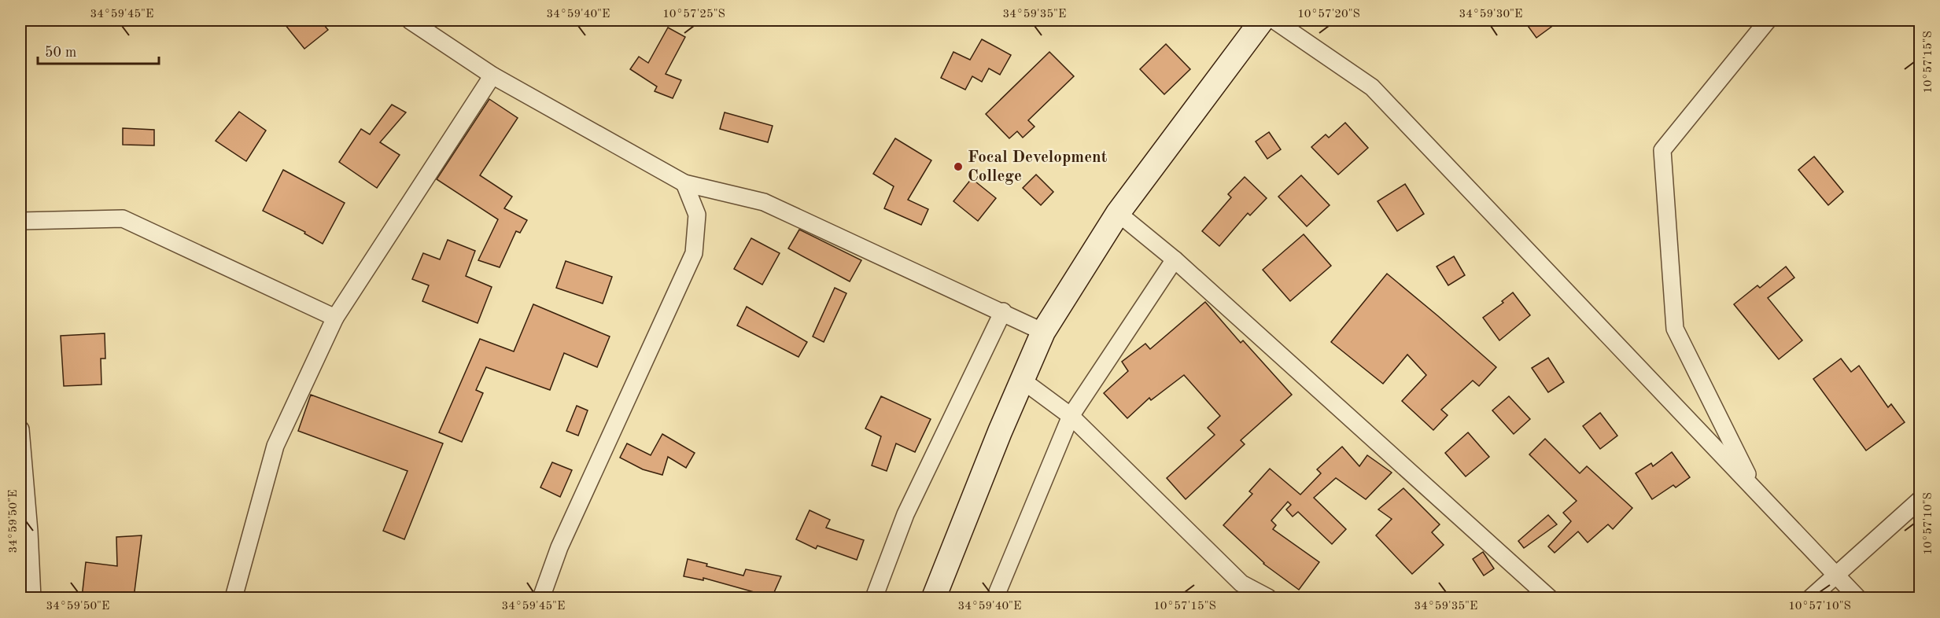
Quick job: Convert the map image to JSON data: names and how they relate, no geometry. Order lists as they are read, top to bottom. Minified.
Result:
{"places":["Focal Development College"],"scale_bar":"50 m","coordinates":["34°59'45\"E","34°59'40\"E","10°57'25\"S","34°59'35\"E","10°57'20\"S","34°59'30\"E","10°57'15\"S","34°59'50\"E","10°57'10\"S"]}
